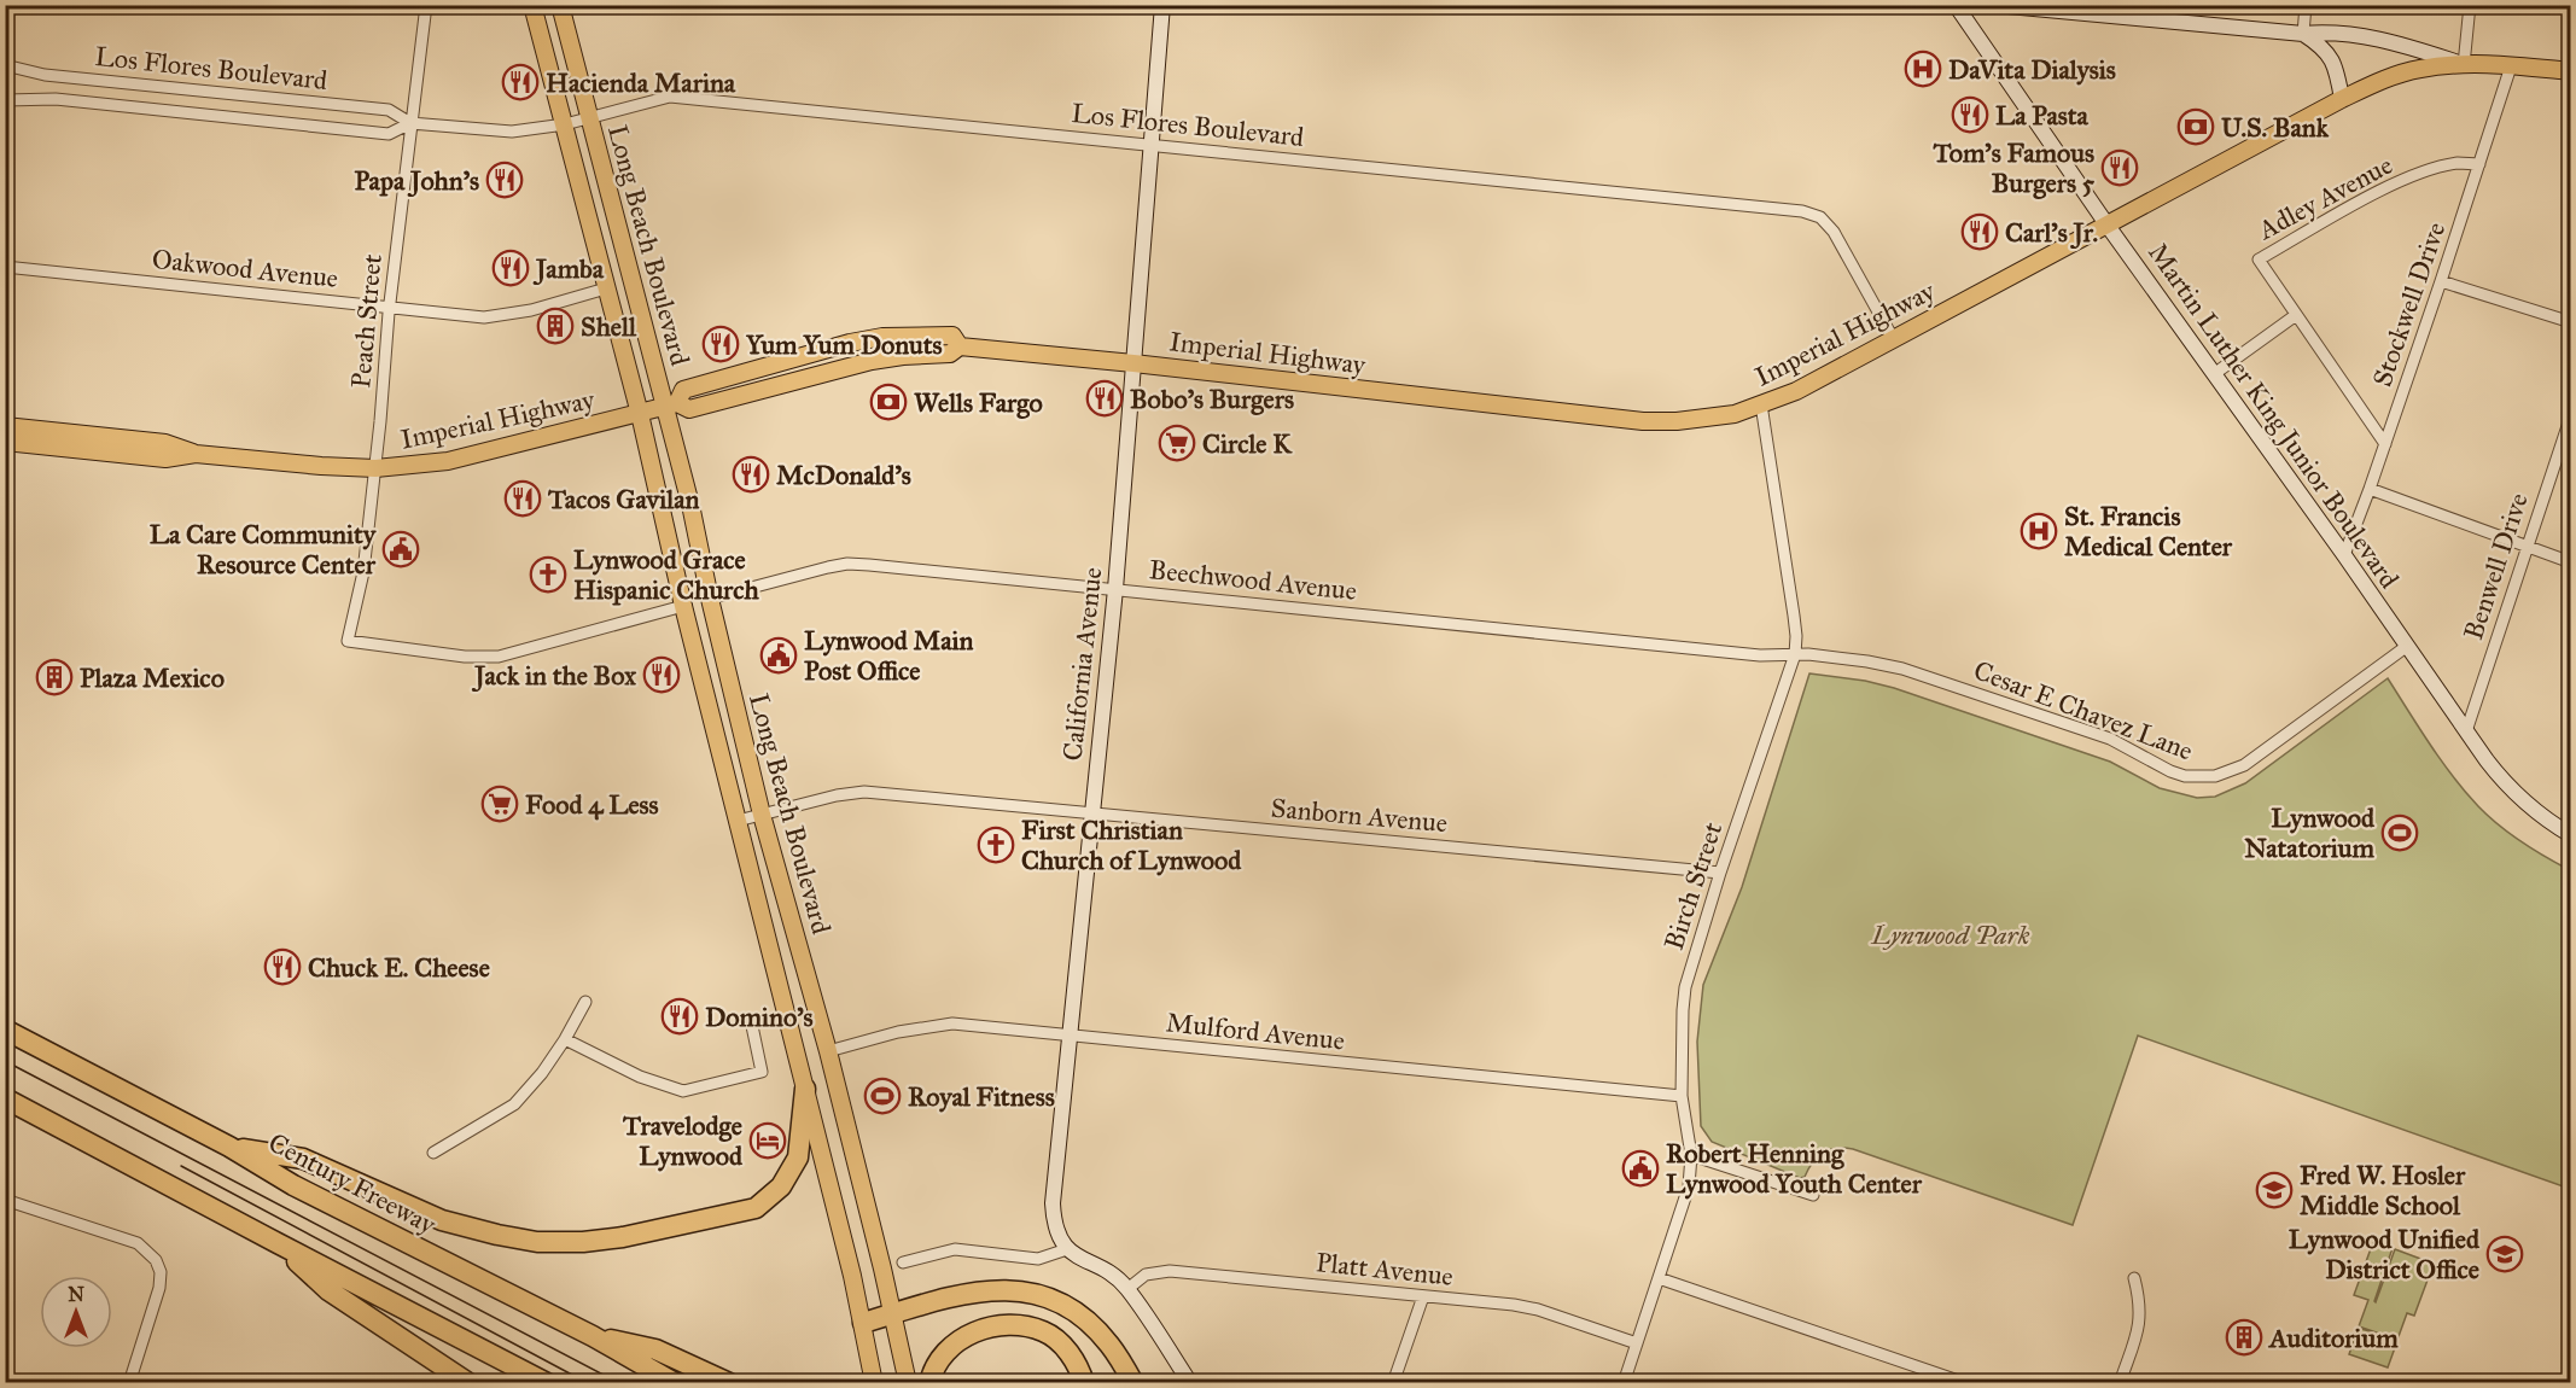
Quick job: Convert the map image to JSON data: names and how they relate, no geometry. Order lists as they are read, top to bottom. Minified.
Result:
{"streets":{"highway":["Century Freeway"],"main road":["Long Beach Boulevard","Imperial Highway"],"street":["Los Flores Boulevard","Adley Avenue","Oakwood Avenue","Stockwell Drive","Peach Street","Martin Luther King Junior Boulevard","Benwell Drive","Beechwood Avenue","California Avenue","Cesar E Chavez Lane","Sanborn Avenue","Birch Street","Mulford Avenue","Platt Avenue"]},"crossings":[["Los Flores Boulevard","Long Beach Boulevard"],["Los Flores Boulevard","Peach Street"],["Los Flores Boulevard","Imperial Highway"],["Los Flores Boulevard","California Avenue"],["Adley Avenue","Stockwell Drive"],["Long Beach Boulevard","Oakwood Avenue"],["Long Beach Boulevard","Peach Street"],["Long Beach Boulevard","Imperial Highway"],["Long Beach Boulevard","Beechwood Avenue"],["Long Beach Boulevard","Sanborn Avenue"],["Long Beach Boulevard","Mulford Avenue"],["Oakwood Avenue","Peach Street"],["Stockwell Drive","Imperial Highway"],["Stockwell Drive","Martin Luther King Junior Boulevard"],["Peach Street","Imperial Highway"],["Imperial Highway","Martin Luther King Junior Boulevard"],["Imperial Highway","California Avenue"],["Imperial Highway","Birch Street"],["Martin Luther King Junior Boulevard","Benwell Drive"],["Martin Luther King Junior Boulevard","Cesar E Chavez Lane"],["Beechwood Avenue","California Avenue"],["Beechwood Avenue","Cesar E Chavez Lane"],["Beechwood Avenue","Birch Street"],["California Avenue","Sanborn Avenue"],["California Avenue","Mulford Avenue"],["Cesar E Chavez Lane","Birch Street"],["Sanborn Avenue","Birch Street"],["Birch Street","Mulford Avenue"],["Birch Street","Platt Avenue"]],"parks":["Lynwood Park"],"places":{"hospital":["DaVita Dialysis","St. Francis Medical Center"],"restaurant":["Hacienda Marina","La Pasta","Tom's Famous Burgers 5","Papa John's","Carl's Jr.","Jamba","Yum Yum Donuts","Bobo's Burgers","McDonald's","Tacos Gavilan","Jack in the Box","Chuck E. Cheese","Domino's"],"bank":["U.S. Bank","Wells Fargo"],"building":["Shell","Plaza Mexico","Auditorium"],"supermarket":["Circle K","Food 4 Less"],"public building":["La Care Community Resource Center","Lynwood Main Post Office","Robert Henning Lynwood Youth Center"],"church":["Lynwood Grace Hispanic Church","First Christian Church of Lynwood"],"sports":["Lynwood Natatorium","Royal Fitness"],"hotel":["Travelodge Lynwood"],"school or university":["Fred W. Hosler Middle School","Lynwood Unified District Office"]},"north":"top"}
